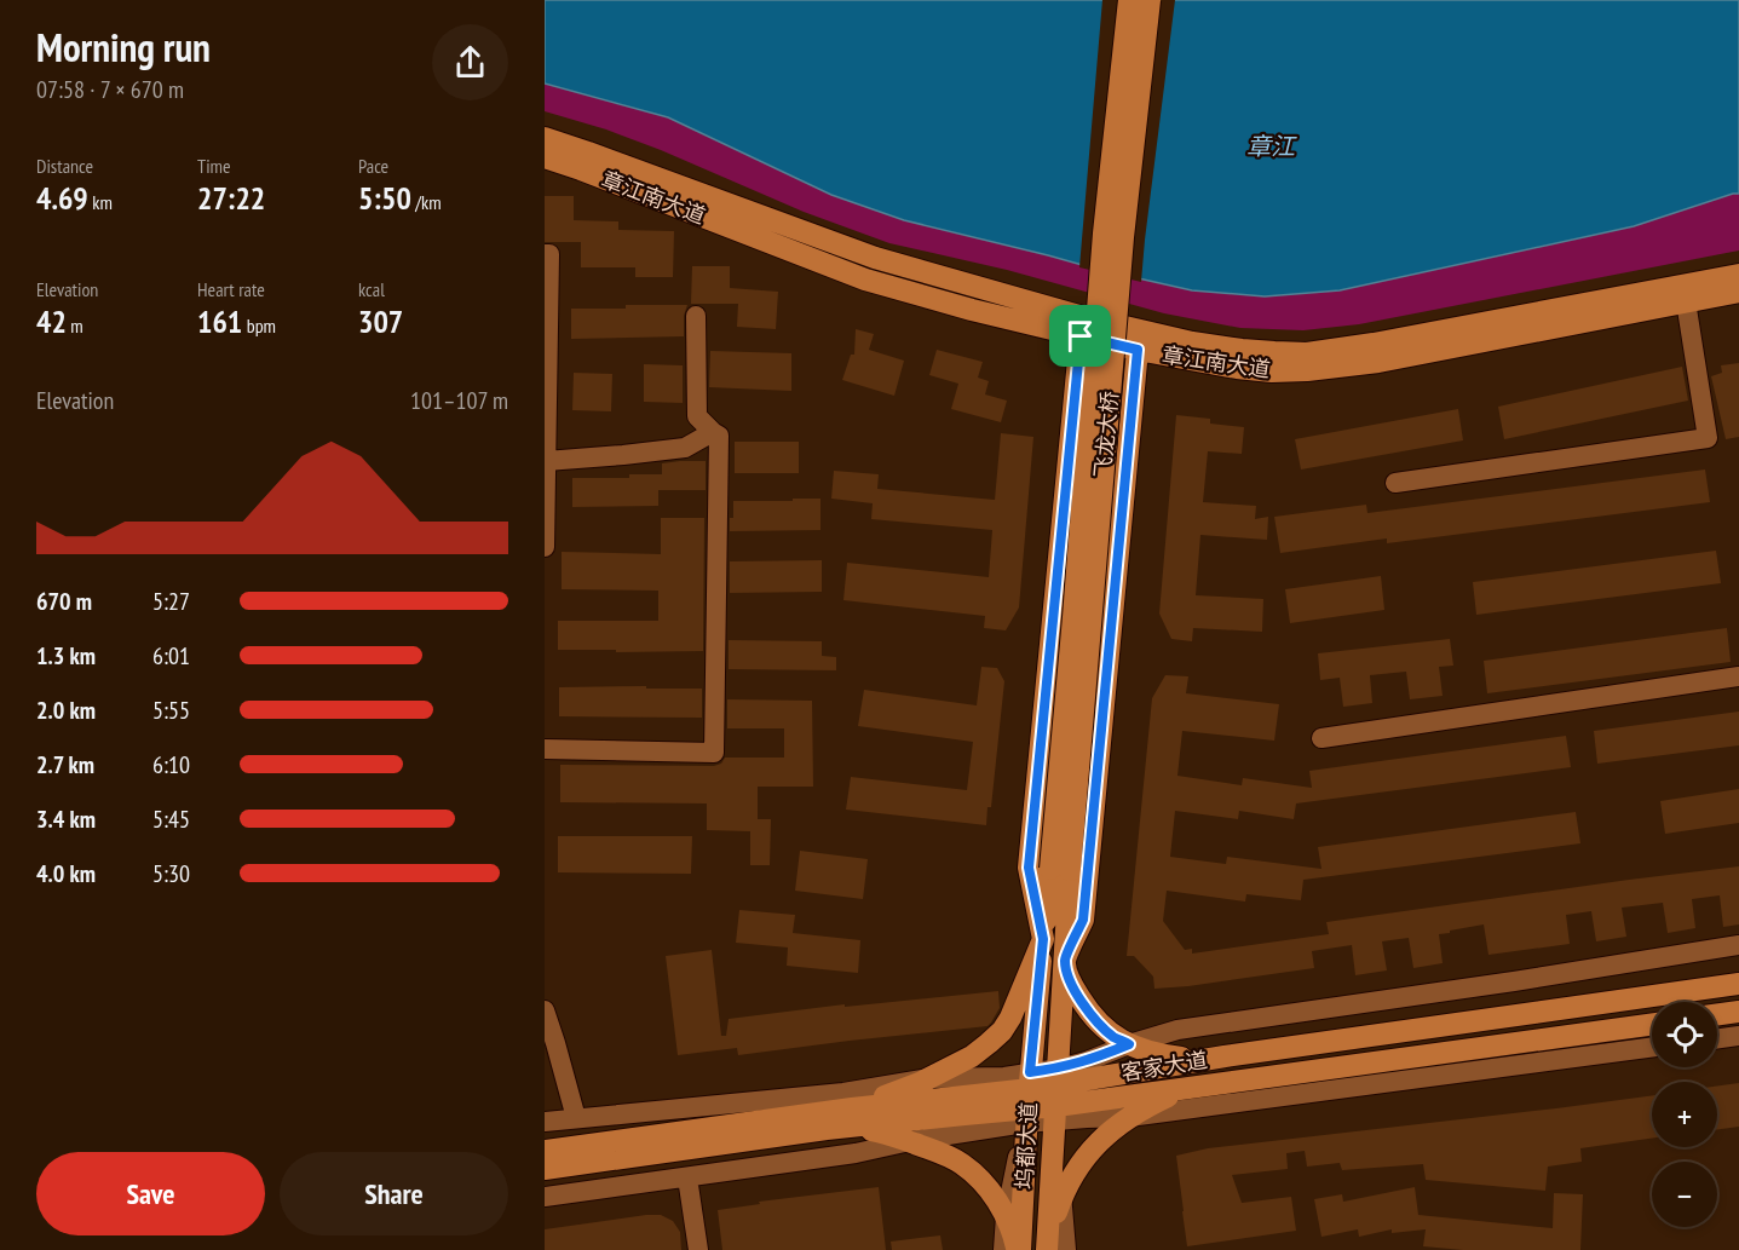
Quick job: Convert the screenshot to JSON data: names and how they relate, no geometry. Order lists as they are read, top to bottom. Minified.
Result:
{"streets":{"main road":["章江南大道","飞龙大桥","客家大道","坞都大道"]},"crossings":[["飞龙大桥","坞都大道"],["客家大道","坞都大道"]],"water":["章江"],"page":{"heading":["Morning run","07:58 · 7 × 670 m"],"stats":[["Distance","4.69 km"],["Time","27:22"],["Pace","5:50 /km"],["Elevation","42 m"],["Heart rate","161 bpm"],["kcal","307"]],"chart":["Elevation","101–107 m"],"list":[{"name":"670 m","note":"5:27"},{"name":"1.3 km","note":"6:01"},{"name":"2.0 km","note":"5:55"},{"name":"2.7 km","note":"6:10"},{"name":"3.4 km","note":"5:45"},{"name":"4.0 km","note":"5:30"}],"map_buttons":["+","−"],"buttons":["Save","Share"]}}
